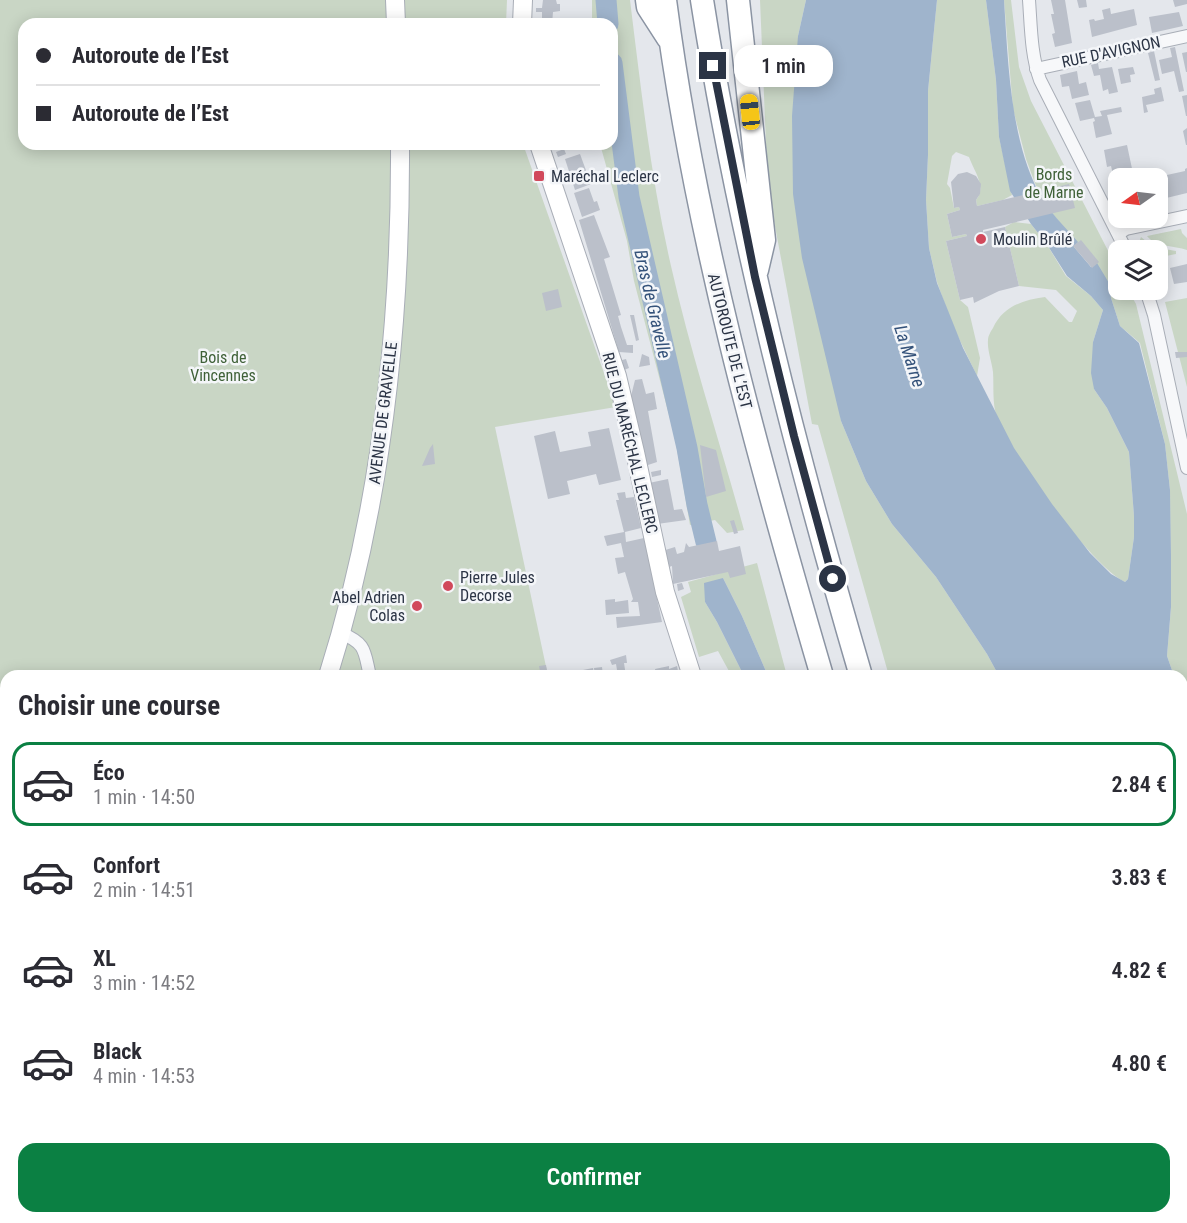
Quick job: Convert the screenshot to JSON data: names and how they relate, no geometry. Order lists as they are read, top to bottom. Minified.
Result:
{"streets":{"highway":["AUTOROUTE DE L’EST"],"street":["RUE D'AVIGNON","AVENUE DE GRAVELLE","RUE DU MARÉCHAL LECLERC"]},"water":["Bras de Gravelle","La Marne"],"parks":["Bords de Marne","Bois de Vincennes"],"places":{"transit":["Maréchal Leclerc"],"other":["Moulin Brûlé","Pierre Jules Decorse","Abel Adrien Colas"]},"north":"left","page":{"banner":["Autoroute de l’Est","Autoroute de l’Est"],"bubble":"1 min","heading":"Choisir une course","list":[{"name":"Éco","note":"1 min · 14:50","value":"2.84 €"},{"name":"Confort","note":"2 min · 14:51","value":"3.83 €"},{"name":"XL","note":"3 min · 14:52","value":"4.82 €"},{"name":"Black","note":"4 min · 14:53","value":"4.80 €"}],"buttons":"Confirmer"}}
